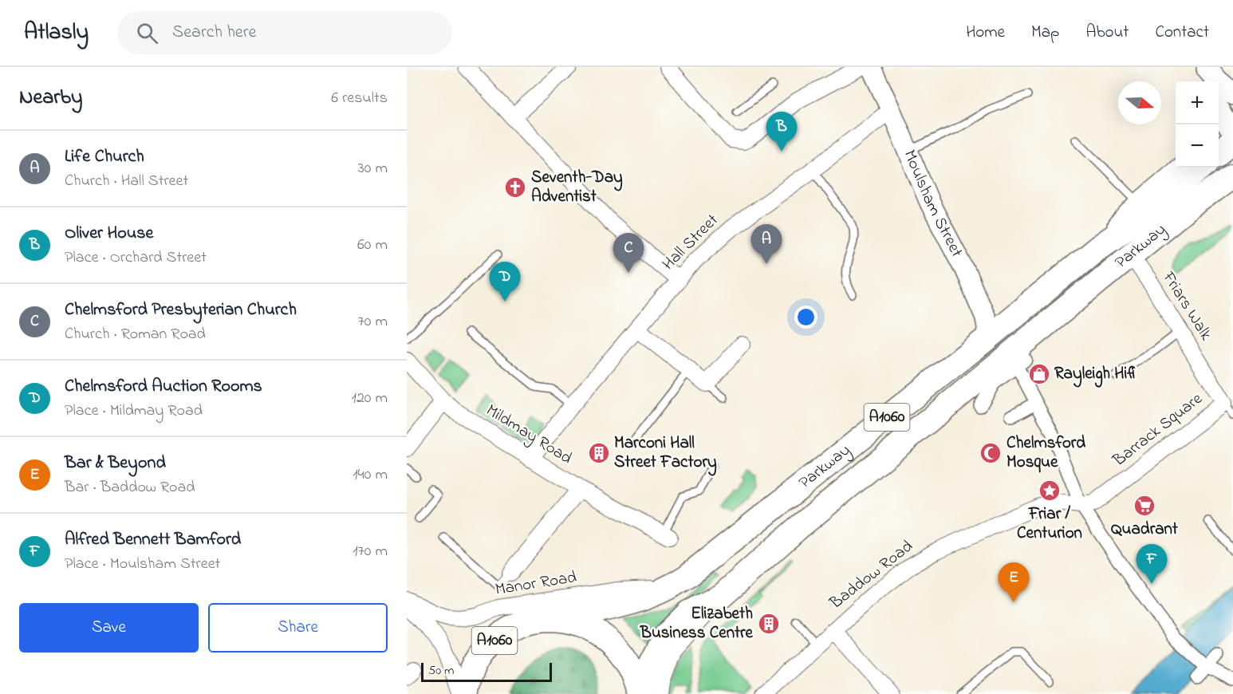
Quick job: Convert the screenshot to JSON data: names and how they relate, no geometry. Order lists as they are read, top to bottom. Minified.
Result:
{"streets":{"main road":["Parkway","A1060"],"street":["Moulsham Street","Hall Street","Friars Walk","Barrack Square","Mildmay Road","Baddow Road","Manor Road"]},"crossings":[["Moulsham Street","Hall Street"],["Moulsham Street","Parkway"],["Hall Street","Mildmay Road"],["Parkway","Friars Walk"],["Parkway","A1060"],["Parkway","Manor Road"],["Friars Walk","Barrack Square"],["Barrack Square","Baddow Road"]],"places":{"church":["Seventh-Day Adventist"],"shop":["Rayleigh Hifi"],"building":["Marconi Hall Street Factory","Elizabeth Business Centre"],"mosque":["Chelmsford Mosque"],"place":["Friar / Centurion"],"supermarket":["Quadrant"]},"scale_bar":"50 m","north":"right","page":{"header":"Atlasly","search":"Search here","nav":["Home","Map","About","Contact"],"heading":["Nearby","6 results"],"map_buttons":["+","−"],"pins":["B","A","C","D","F","E"],"list":[{"mark":"A","name":"Life Church","note":"Church · Hall Street","value":"30 m"},{"mark":"B","name":"Oliver House","note":"Place · Orchard Street","value":"60 m"},{"mark":"C","name":"Chelmsford Presbyterian Church","note":"Church · Roman Road","value":"70 m"},{"mark":"D","name":"Chelmsford Auction Rooms","note":"Place · Mildmay Road","value":"120 m"},{"mark":"E","name":"Bar & Beyond","note":"Bar · Baddow Road","value":"140 m"},{"mark":"F","name":"Alfred Bennett Bamford","note":"Place · Moulsham Street","value":"170 m"}],"buttons":["Save","Share"],"scale":"50 m"}}
